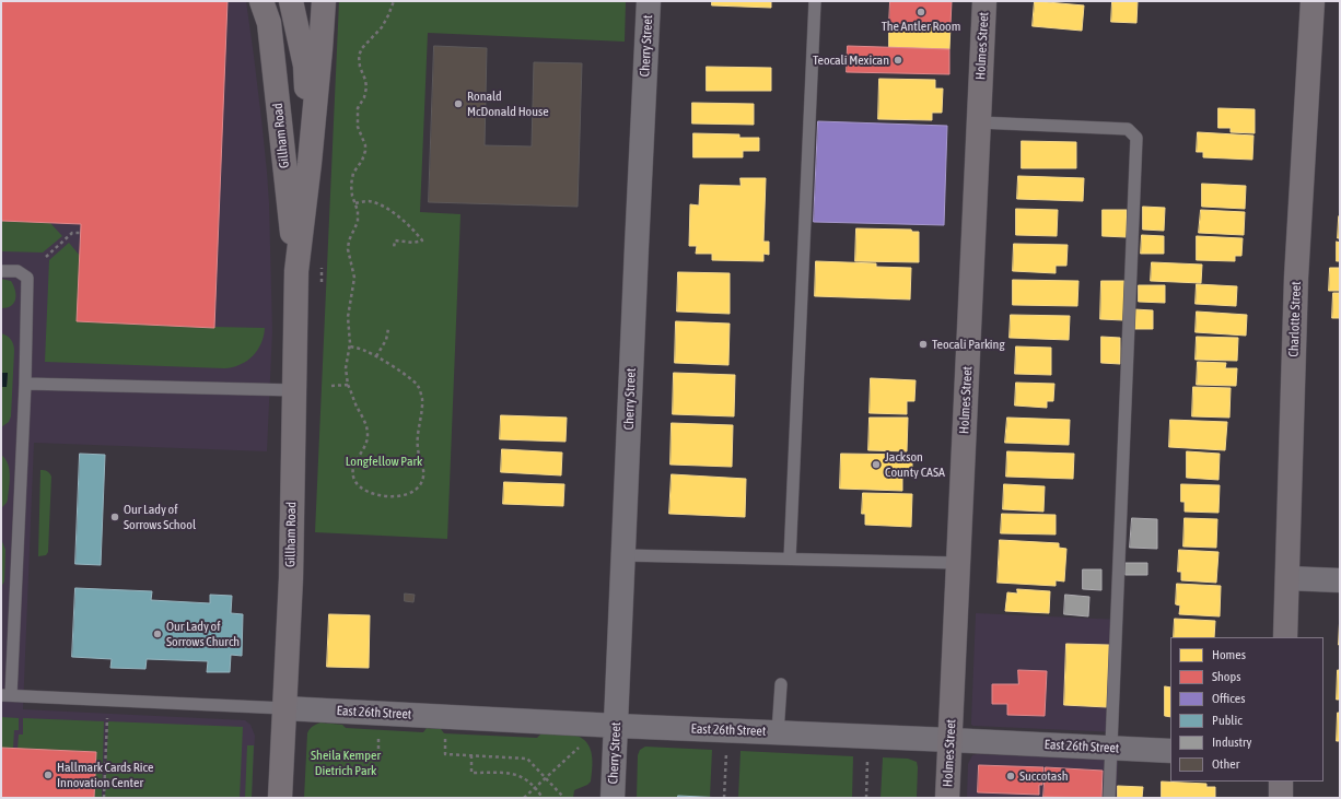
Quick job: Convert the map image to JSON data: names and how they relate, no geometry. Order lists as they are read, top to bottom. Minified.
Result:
{"streets":{"street":["Cherry Street","Holmes Street","Gillham Road","Charlotte Street","East 26th Street"]},"crossings":[["Cherry Street","East 26th Street"],["Holmes Street","East 26th Street"],["Gillham Road","East 26th Street"]],"parks":["Longfellow Park","Sheila Kemper Dietrich Park"],"places":["The Antler Room","Teocali Mexican","Ronald McDonald House","Teocali Parking","Jackson County CASA","Our Lady of Sorrows School","Our Lady of Sorrows Church","Hallmark Cards Rice Innovation Center","Succotash"],"legend":["Homes","Shops","Offices","Public","Industry","Other"]}
